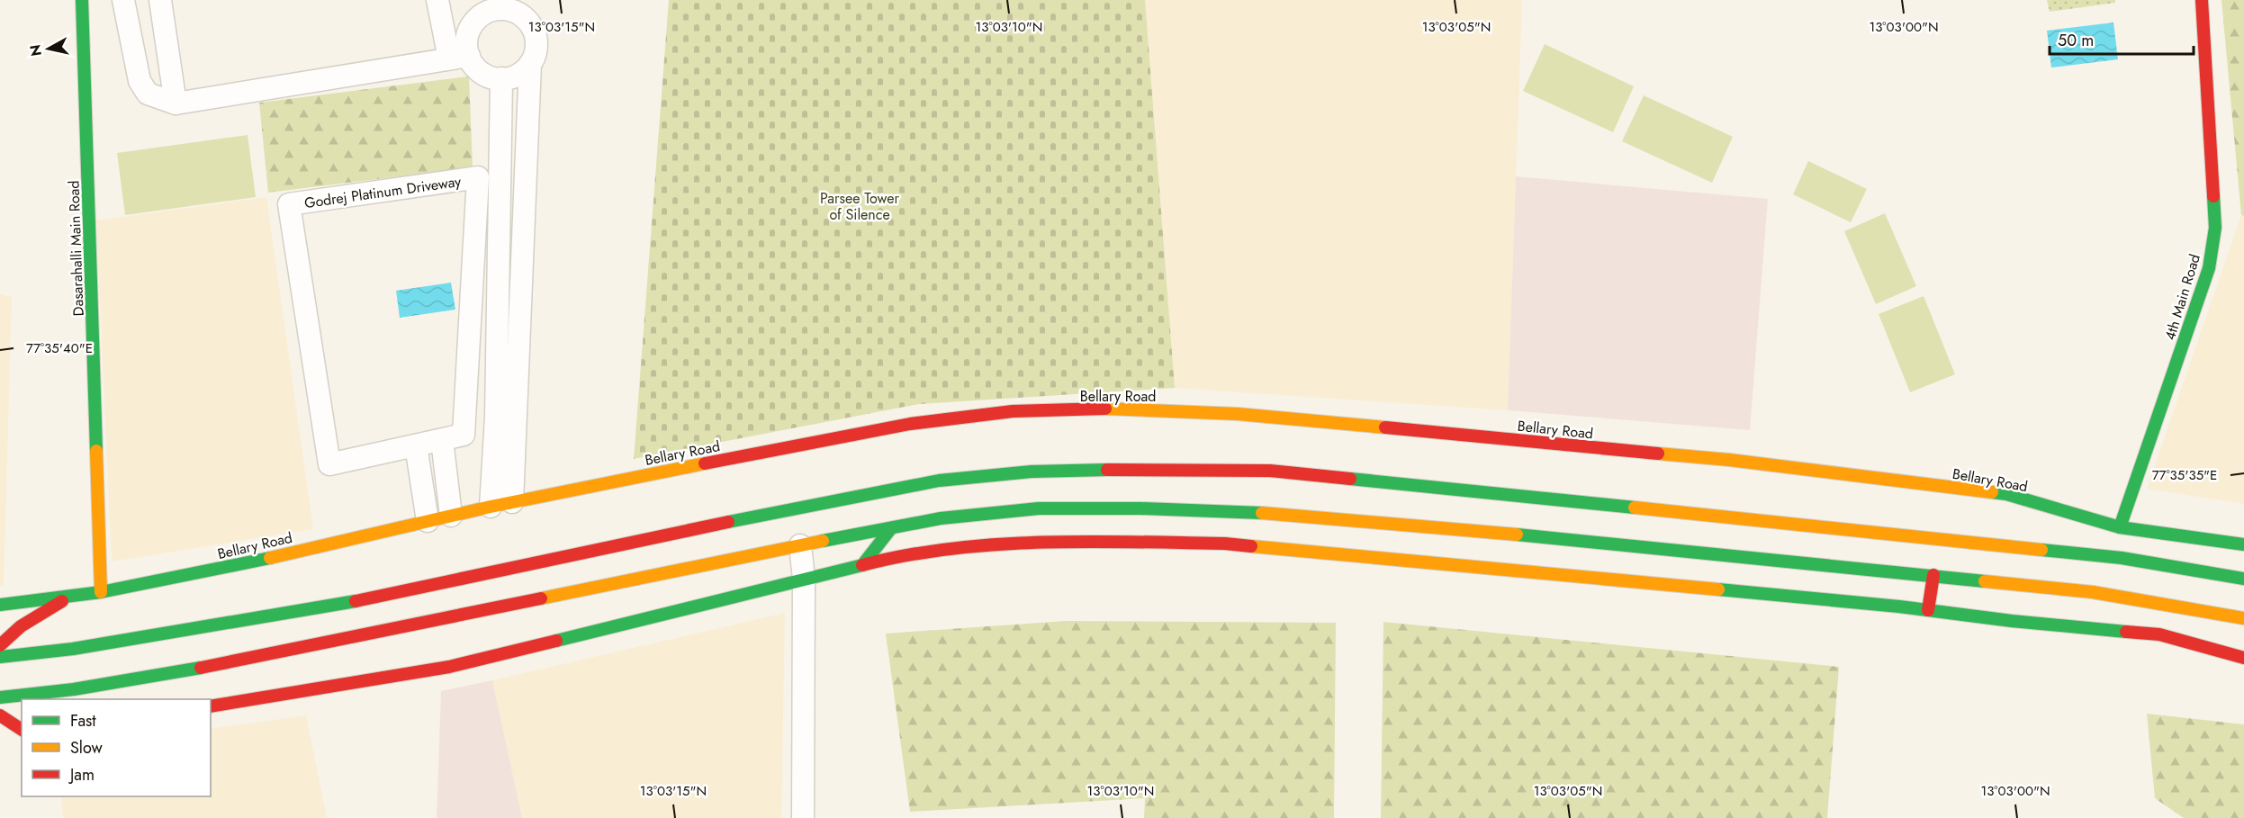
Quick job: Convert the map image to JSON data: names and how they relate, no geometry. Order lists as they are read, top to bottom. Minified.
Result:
{"streets":{"main road":["Dasarahalli Main Road","4th Main Road","Bellary Road"],"street":["Godrej Platinum Driveway"]},"crossings":[["Dasarahalli Main Road","Bellary Road"],["4th Main Road","Bellary Road"]],"parks":["Parsee Tower of Silence"],"legend":["Fast","Slow","Jam"],"scale_bar":"50 m","north":"left","coordinates":["13°03'15\"N","13°03'10\"N","13°03'05\"N","13°03'00\"N","77°35'40\"E","77°35'35\"E"]}
